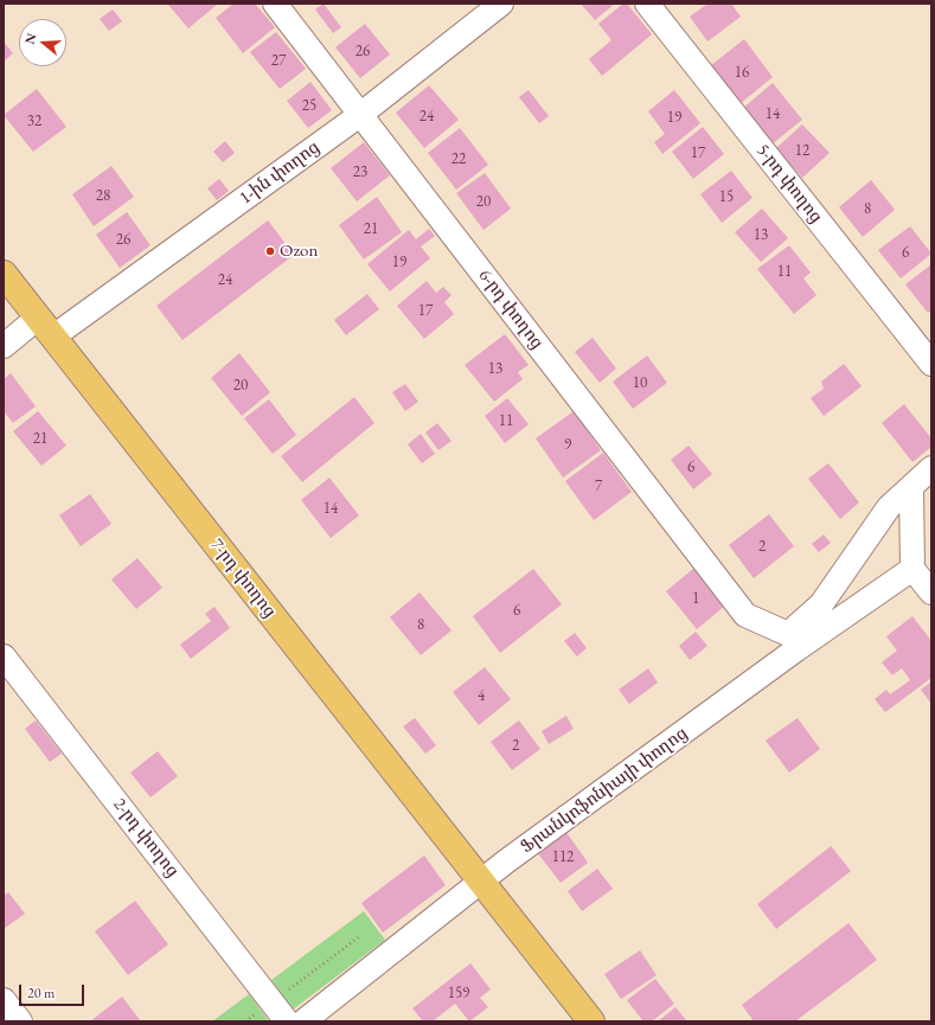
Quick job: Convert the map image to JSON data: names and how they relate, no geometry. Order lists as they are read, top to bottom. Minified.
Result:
{"streets":{"main road":["7-րդ փողոց"],"street":["1-ին փողոց","5-րդ փողոց","6-րդ փողոց","Ֆրանկոֆոնիայի փողոց","2-րդ փողոց"]},"crossings":[["1-ին փողոց","6-րդ փողոց"],["1-ին փողոց","7-րդ փողոց"],["6-րդ փողոց","Ֆրանկոֆոնիայի փողոց"],["7-րդ փողոց","Ֆրանկոֆոնիայի փողոց"]],"places":["Ozon"],"house_numbers":["26","27","16","25","14","24","19","32","12","17","22","23","28","15","20","8","21","13","26","6","19","11","24","17","13","10","20","11","21","9","6","7","14","2","1","6","8","4","2","112","159"],"scale_bar":"20 m","north":"left"}
